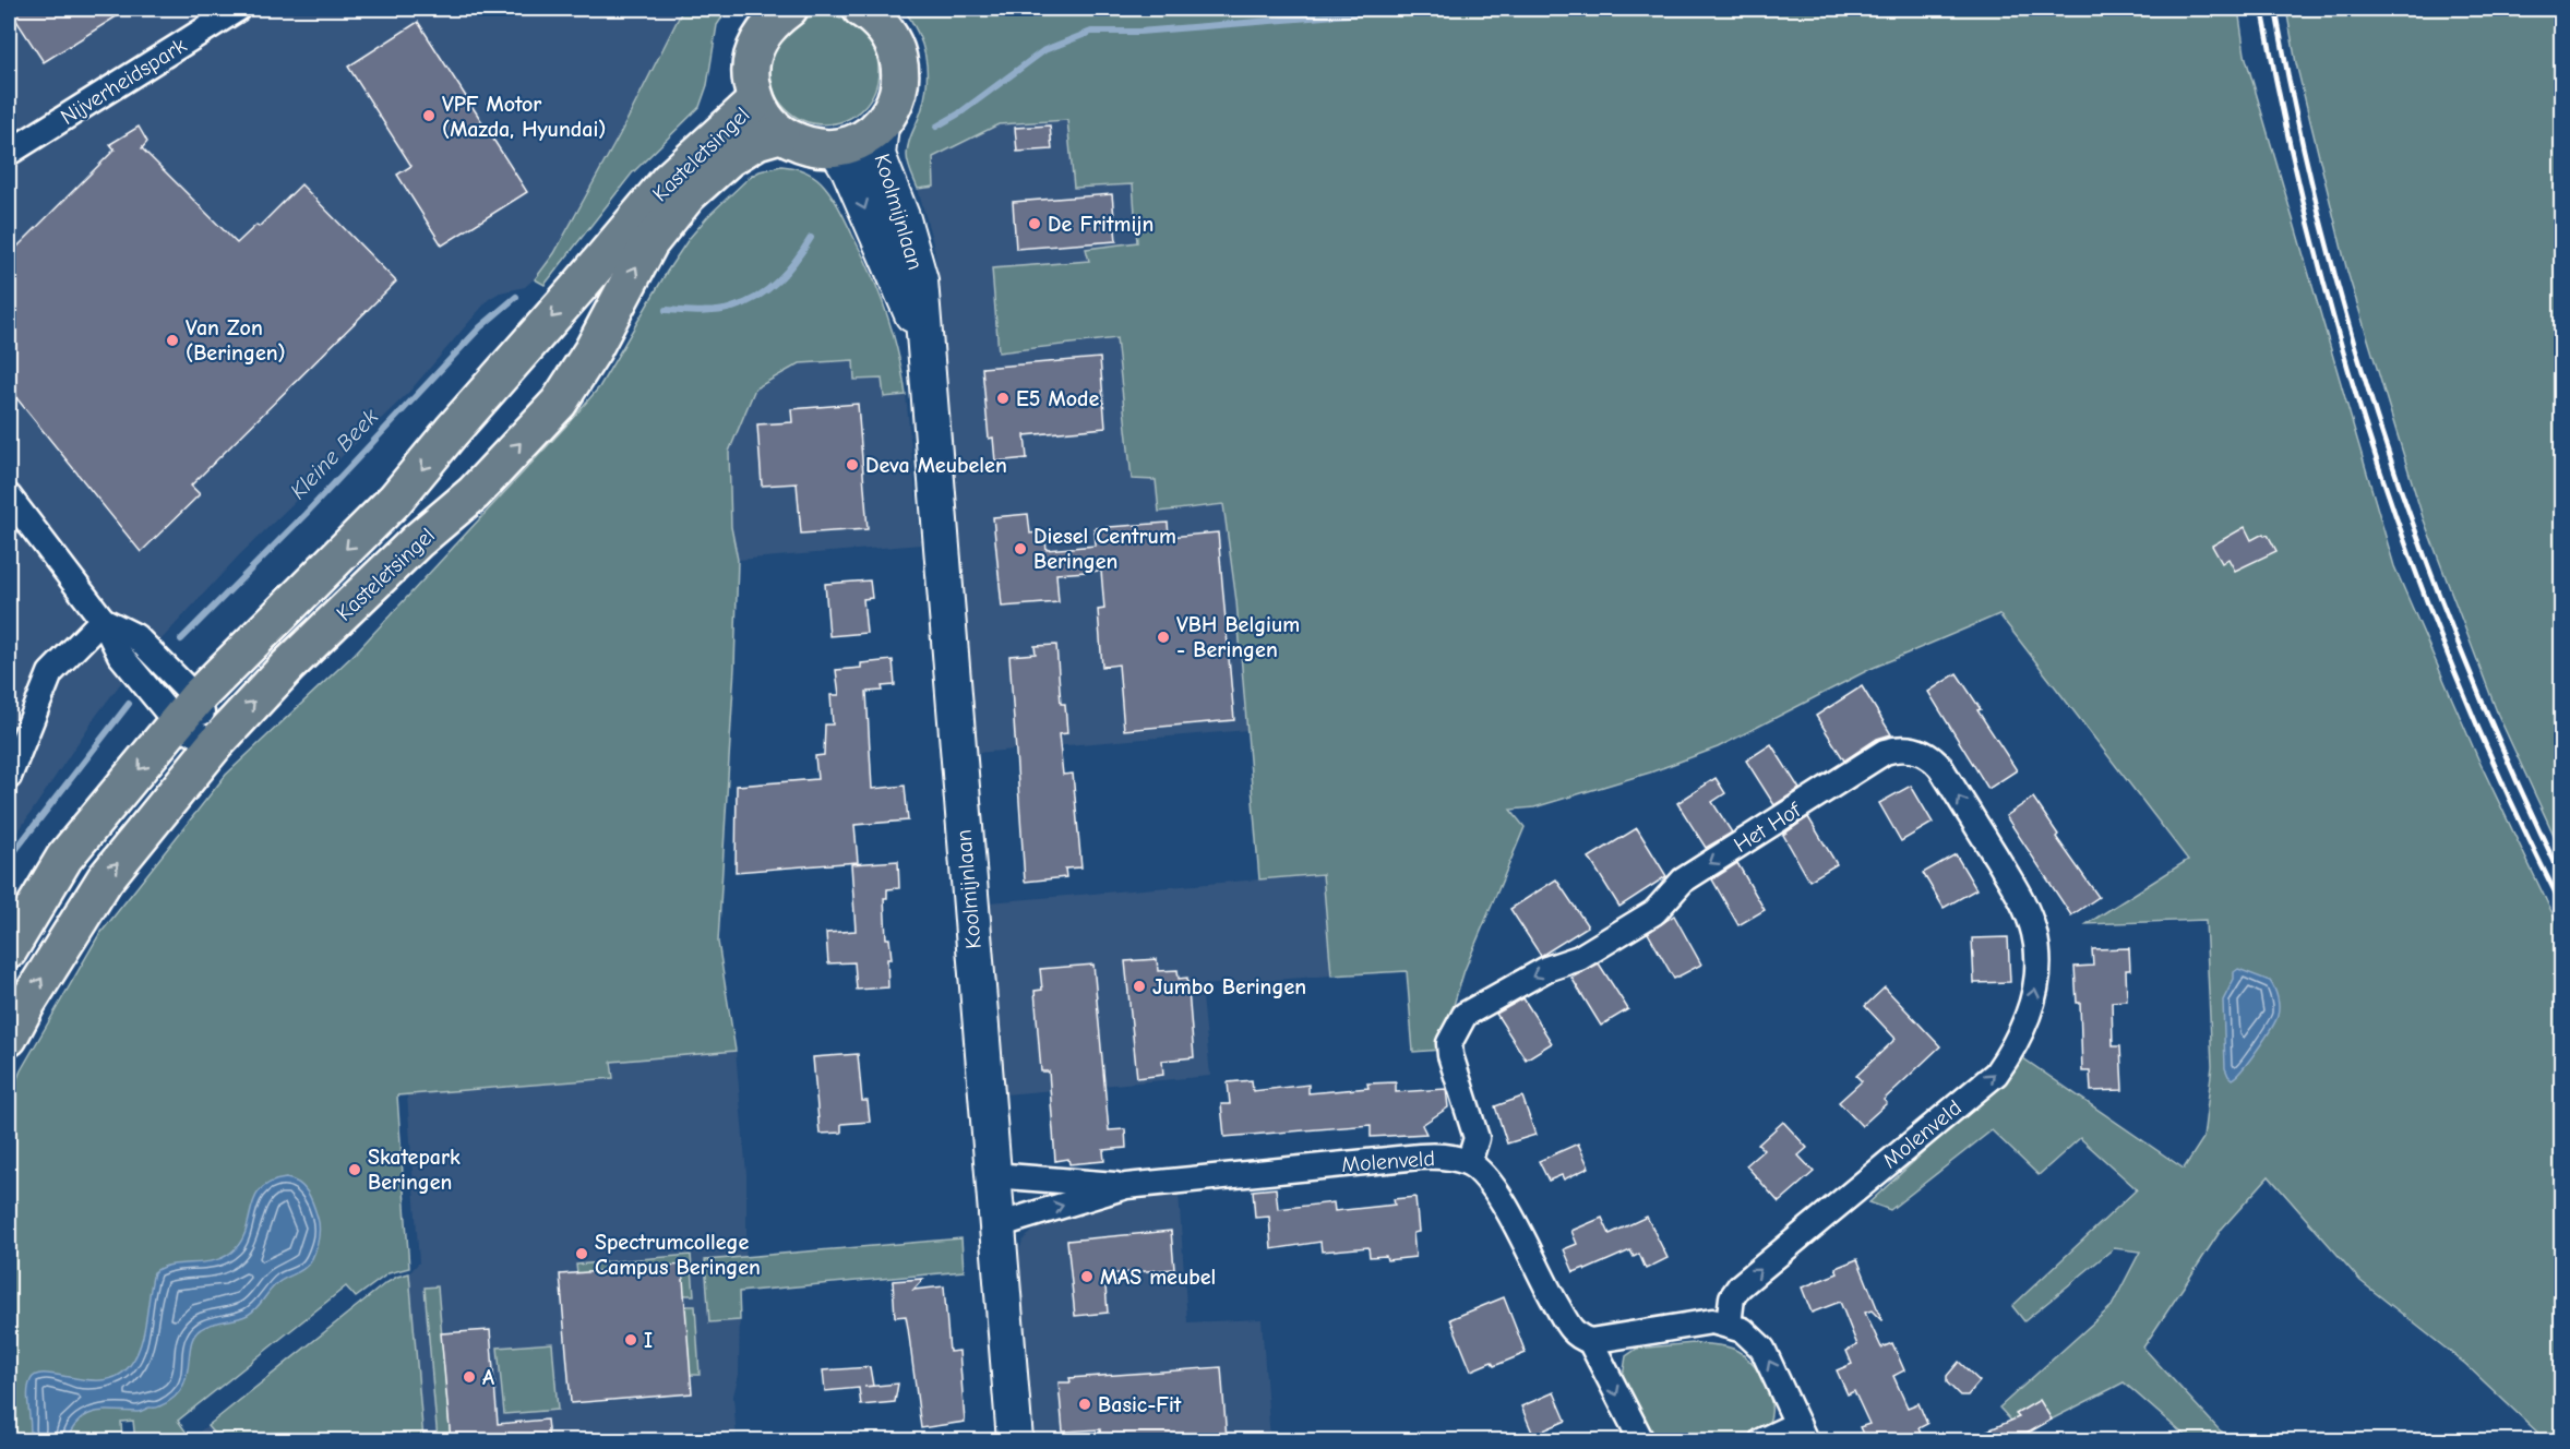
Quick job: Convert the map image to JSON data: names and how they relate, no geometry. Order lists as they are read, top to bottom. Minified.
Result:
{"streets":{"main road":["Kasteletsingel"],"street":["Nijverheidspark","Koolmijnlaan","Het Hof","Molenveld"]},"crossings":[["Het Hof","Molenveld"]],"one_way":["Molenveld"],"water":["Kleine Beek"],"places":["VPF Motor (Mazda, Hyundai)","De Fritmijn","Van Zon (Beringen)","E5 Mode","Deva Meubelen","Diesel Centrum Beringen","VBH Belgium - Beringen","Jumbo Beringen","Skatepark Beringen","Spectrumcollege Campus Beringen","MAS meubel","I","A","Basic-Fit"]}
